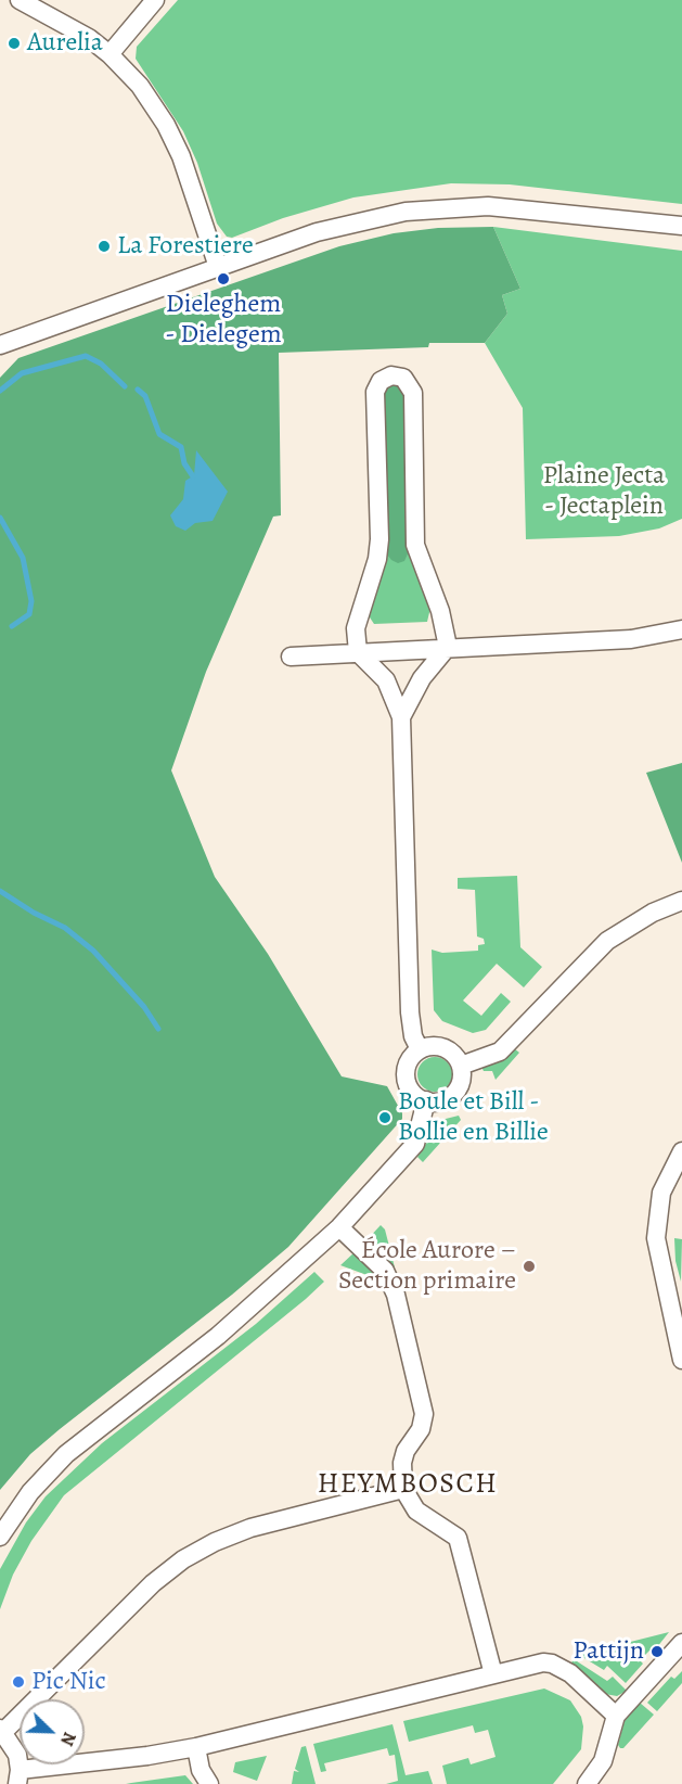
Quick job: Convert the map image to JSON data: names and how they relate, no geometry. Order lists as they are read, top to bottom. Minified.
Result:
{"districts":["HEYMBOSCH"],"parks":["Plaine Jecta - Jectaplein"],"places":["Aurelia","La Forestiere","Dieleghem - Dielegem","Boule et Bill - Bollie en Billie","École Aurore – Section primaire","Pattijn","Pic Nic"],"north":"bottom right"}
